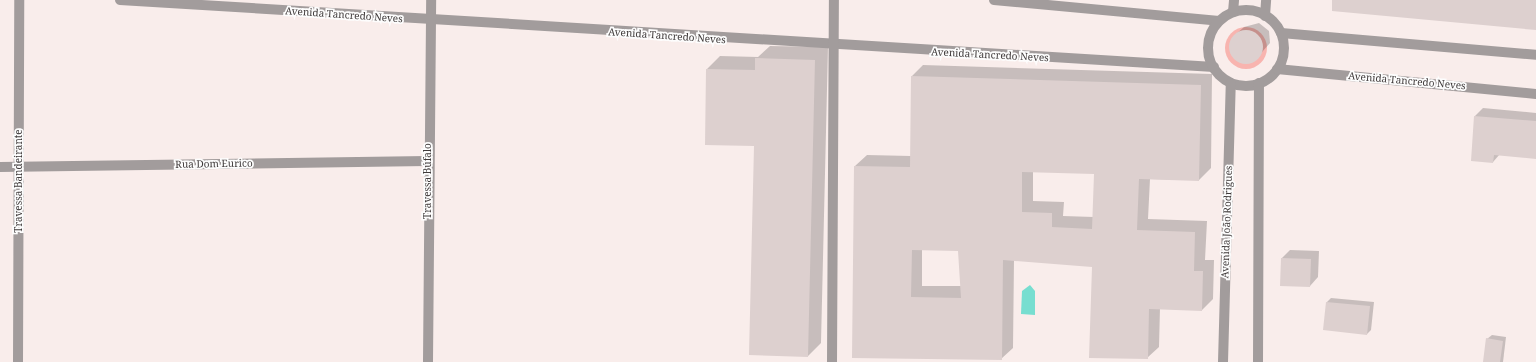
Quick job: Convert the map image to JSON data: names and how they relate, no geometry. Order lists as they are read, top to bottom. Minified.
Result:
{"streets":{"street":["Avenida Tancredo Neves","Rua Dom Eurico","Travessa Bandeirante","Travessa Búfalo","Avenida João Rodrigues"]},"crossings":[["Avenida Tancredo Neves","Travessa Búfalo"],["Avenida Tancredo Neves","Avenida João Rodrigues"],["Rua Dom Eurico","Travessa Bandeirante"],["Rua Dom Eurico","Travessa Búfalo"]]}
